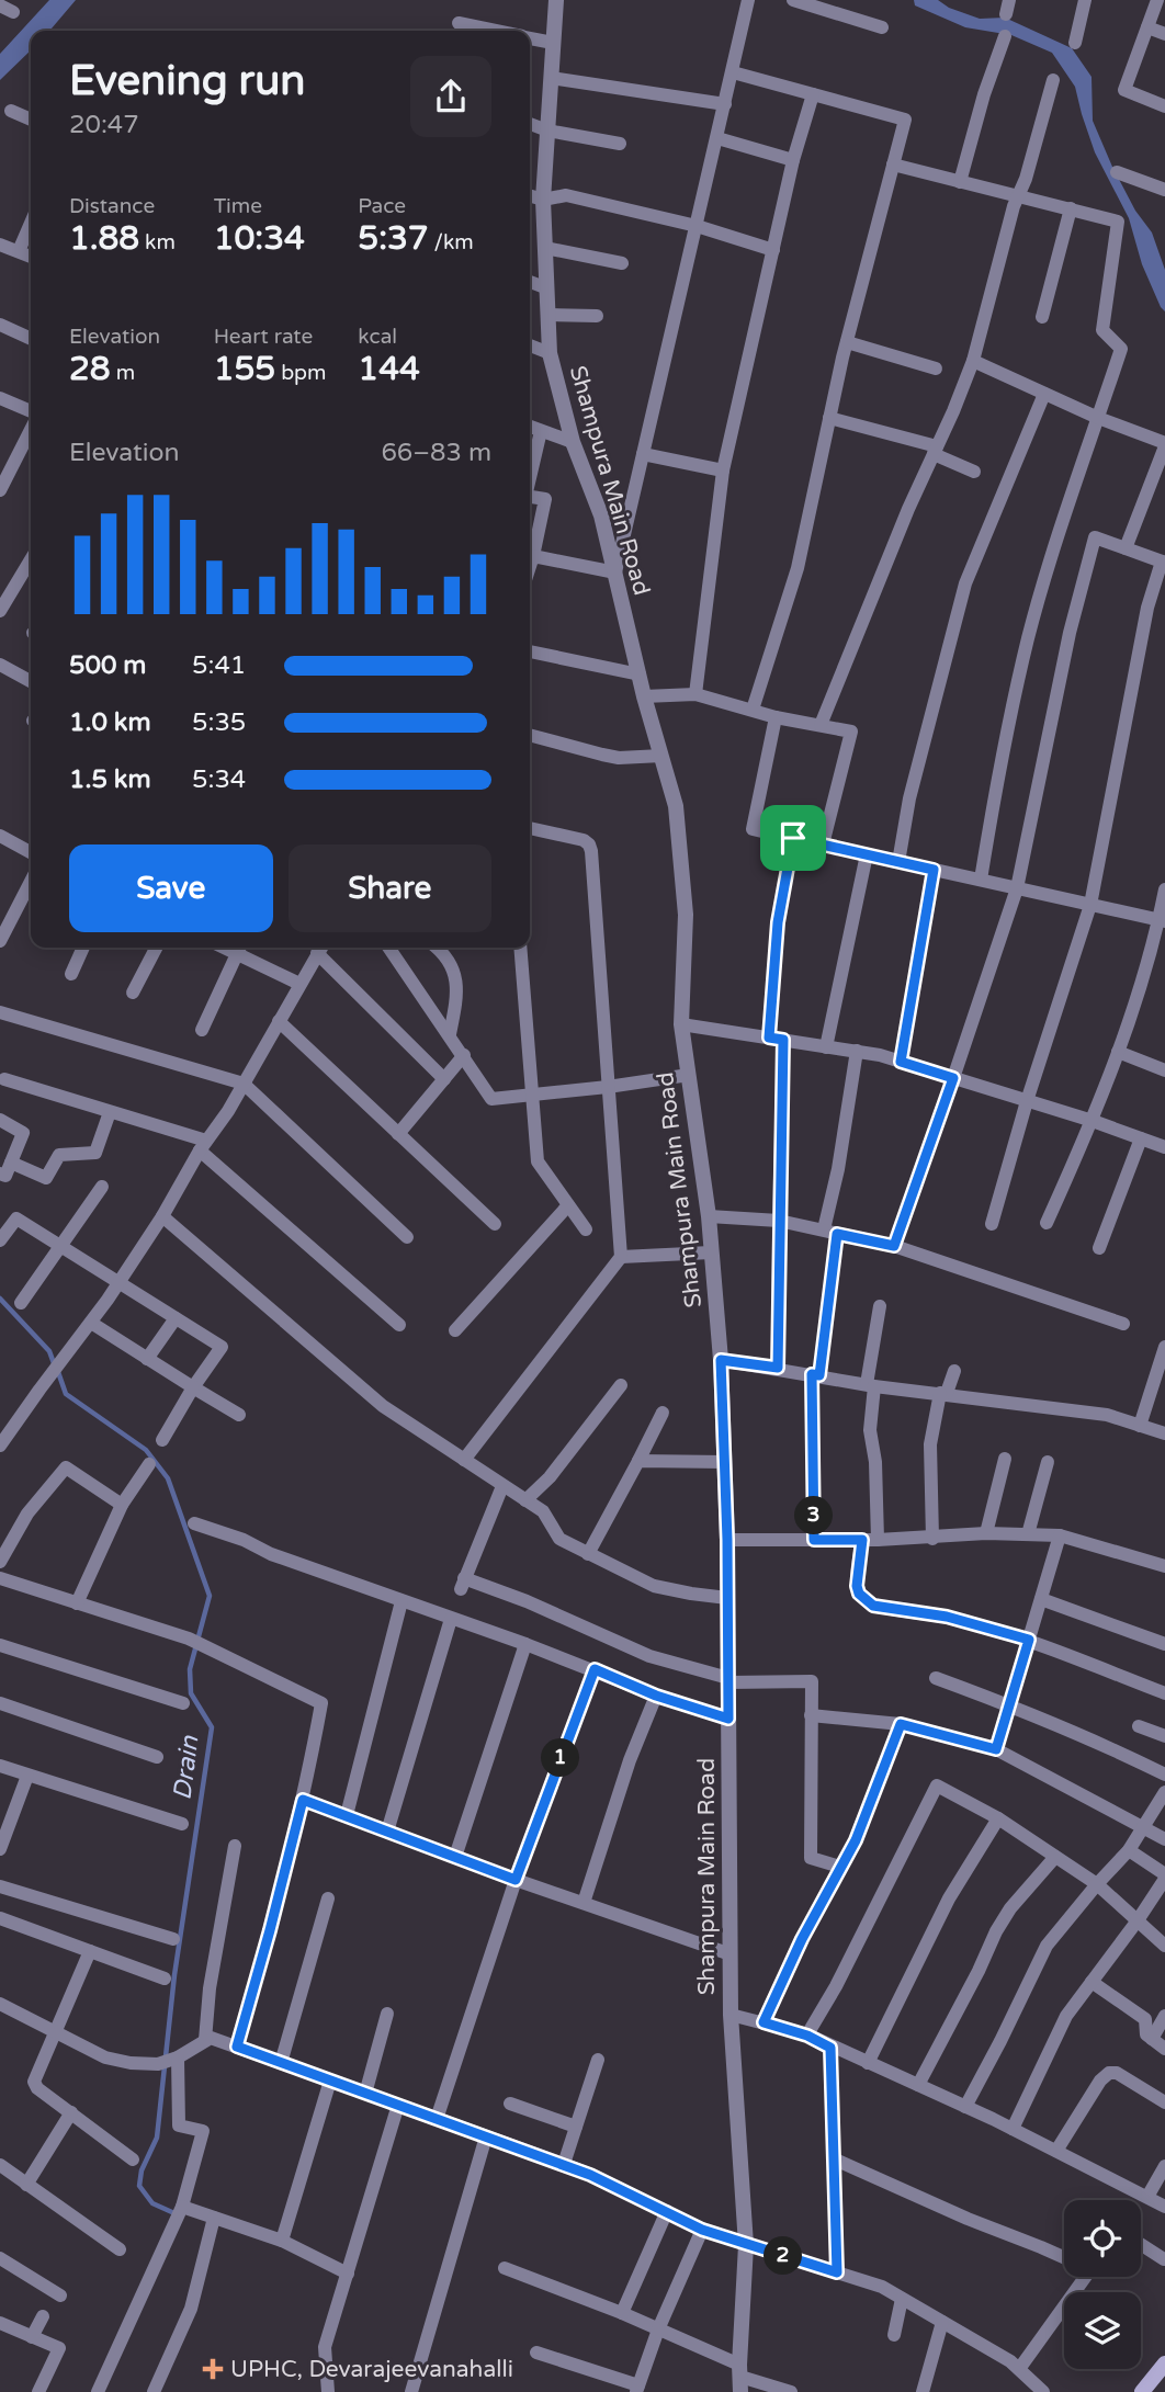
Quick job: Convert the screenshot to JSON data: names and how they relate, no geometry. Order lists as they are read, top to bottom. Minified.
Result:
{"streets":{"street":["Shampura Main Road"]},"water":["Drain"],"places":{"health":["UPHC, Devarajeevanahalli"]},"page":{"heading":["Evening run","20:47"],"stats":[["Distance","1.88 km"],["Time","10:34"],["Pace","5:37 /km"],["Elevation","28 m"],["Heart rate","155 bpm"],["kcal","144"]],"chart":["Elevation","66–83 m"],"list":[{"name":"500 m","note":"5:41"},{"name":"1.0 km","note":"5:35"},{"name":"1.5 km","note":"5:34"}],"buttons":["Save","Share"],"pins":["3","1","2"]}}
